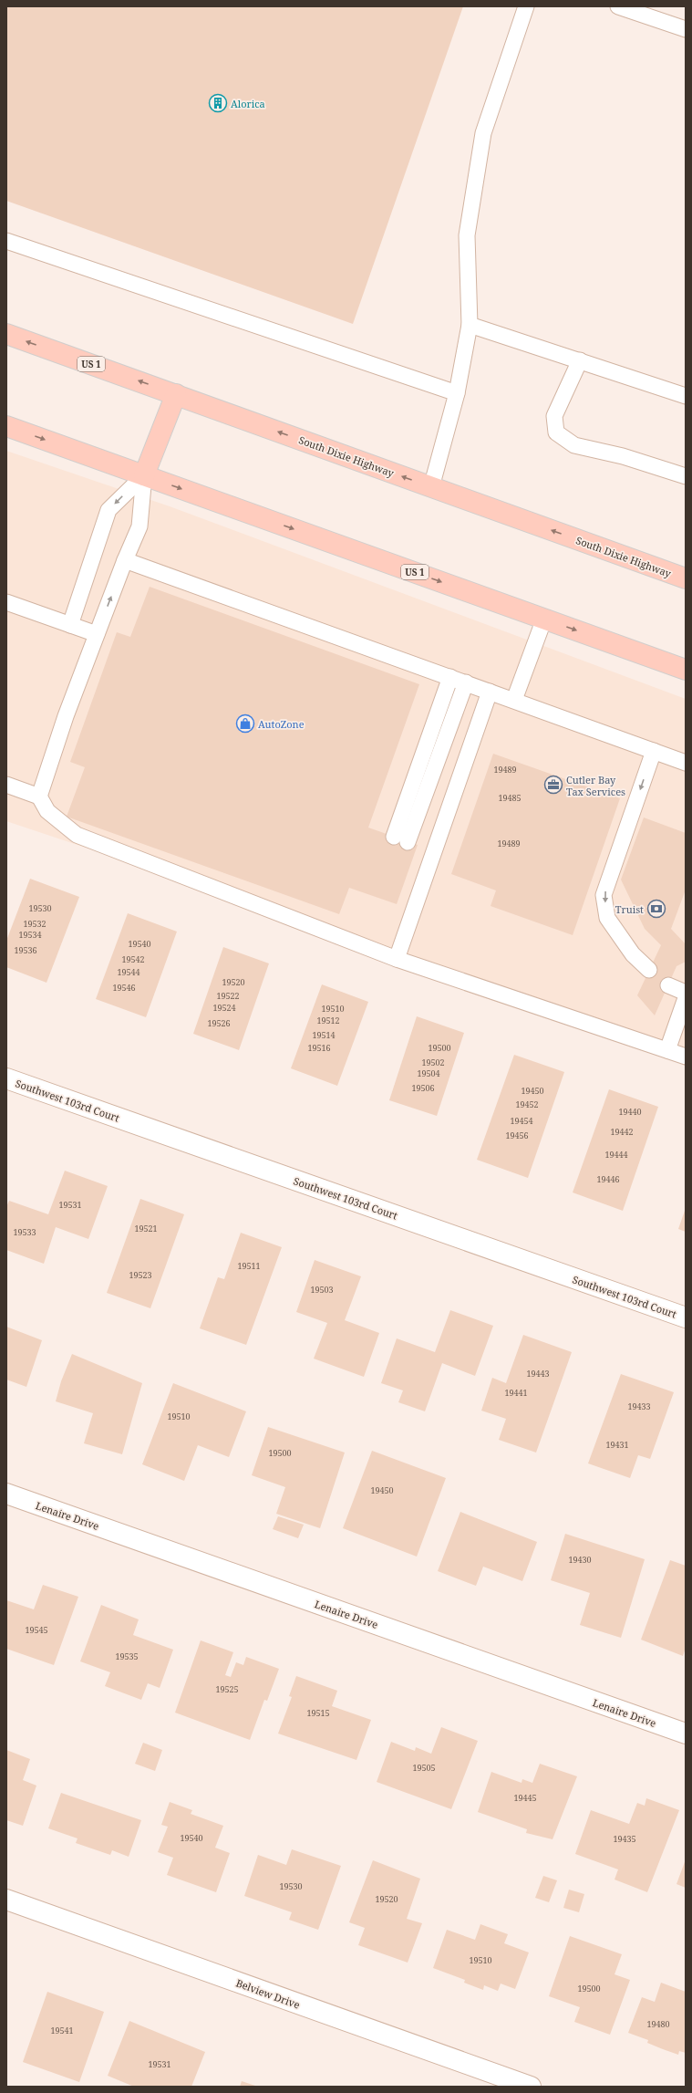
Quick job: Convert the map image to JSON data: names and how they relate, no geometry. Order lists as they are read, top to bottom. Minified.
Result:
{"streets":{"highway":["US 1","South Dixie Highway"],"street":["Southwest 103rd Court","Lenaire Drive","Belview Drive"]},"places":{"building":["Alorica"],"shop":["AutoZone"],"office":["Cutler Bay Tax Services"],"bank":["Truist"]},"house_numbers":["19489","19485","19489","19530","19532","19534","19540","19536","19542","19544","19520","19546","19522","19524","19510","19512","19526","19514","19516","19500","19502","19504","19506","19450","19452","19440","19454","19442","19456","19444","19446","19531","19521","19533","19511","19523","19503","19443","19441","19433","19510","19431","19500","19450","19430","19545","19535","19525","19515","19505","19445","19540","19435","19530","19520","19510","19500","19480","19541","19531"]}
